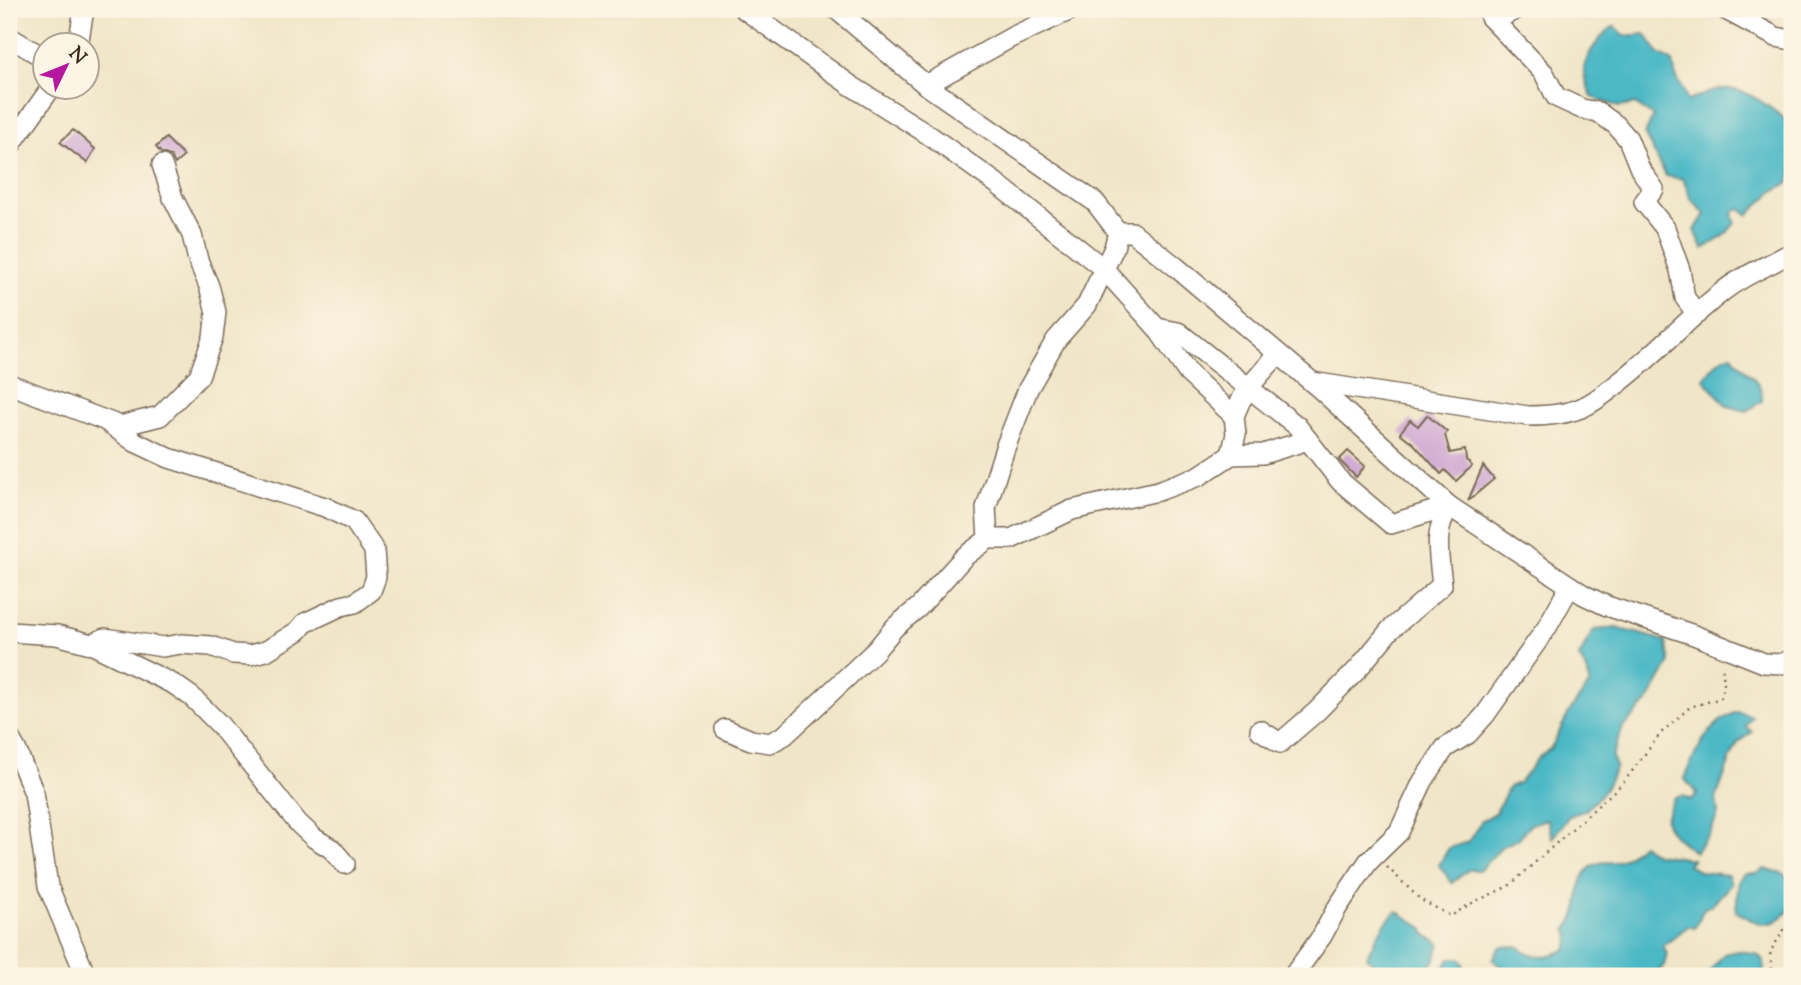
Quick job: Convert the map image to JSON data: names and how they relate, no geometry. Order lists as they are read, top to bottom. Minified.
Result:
{"north":"top right"}
